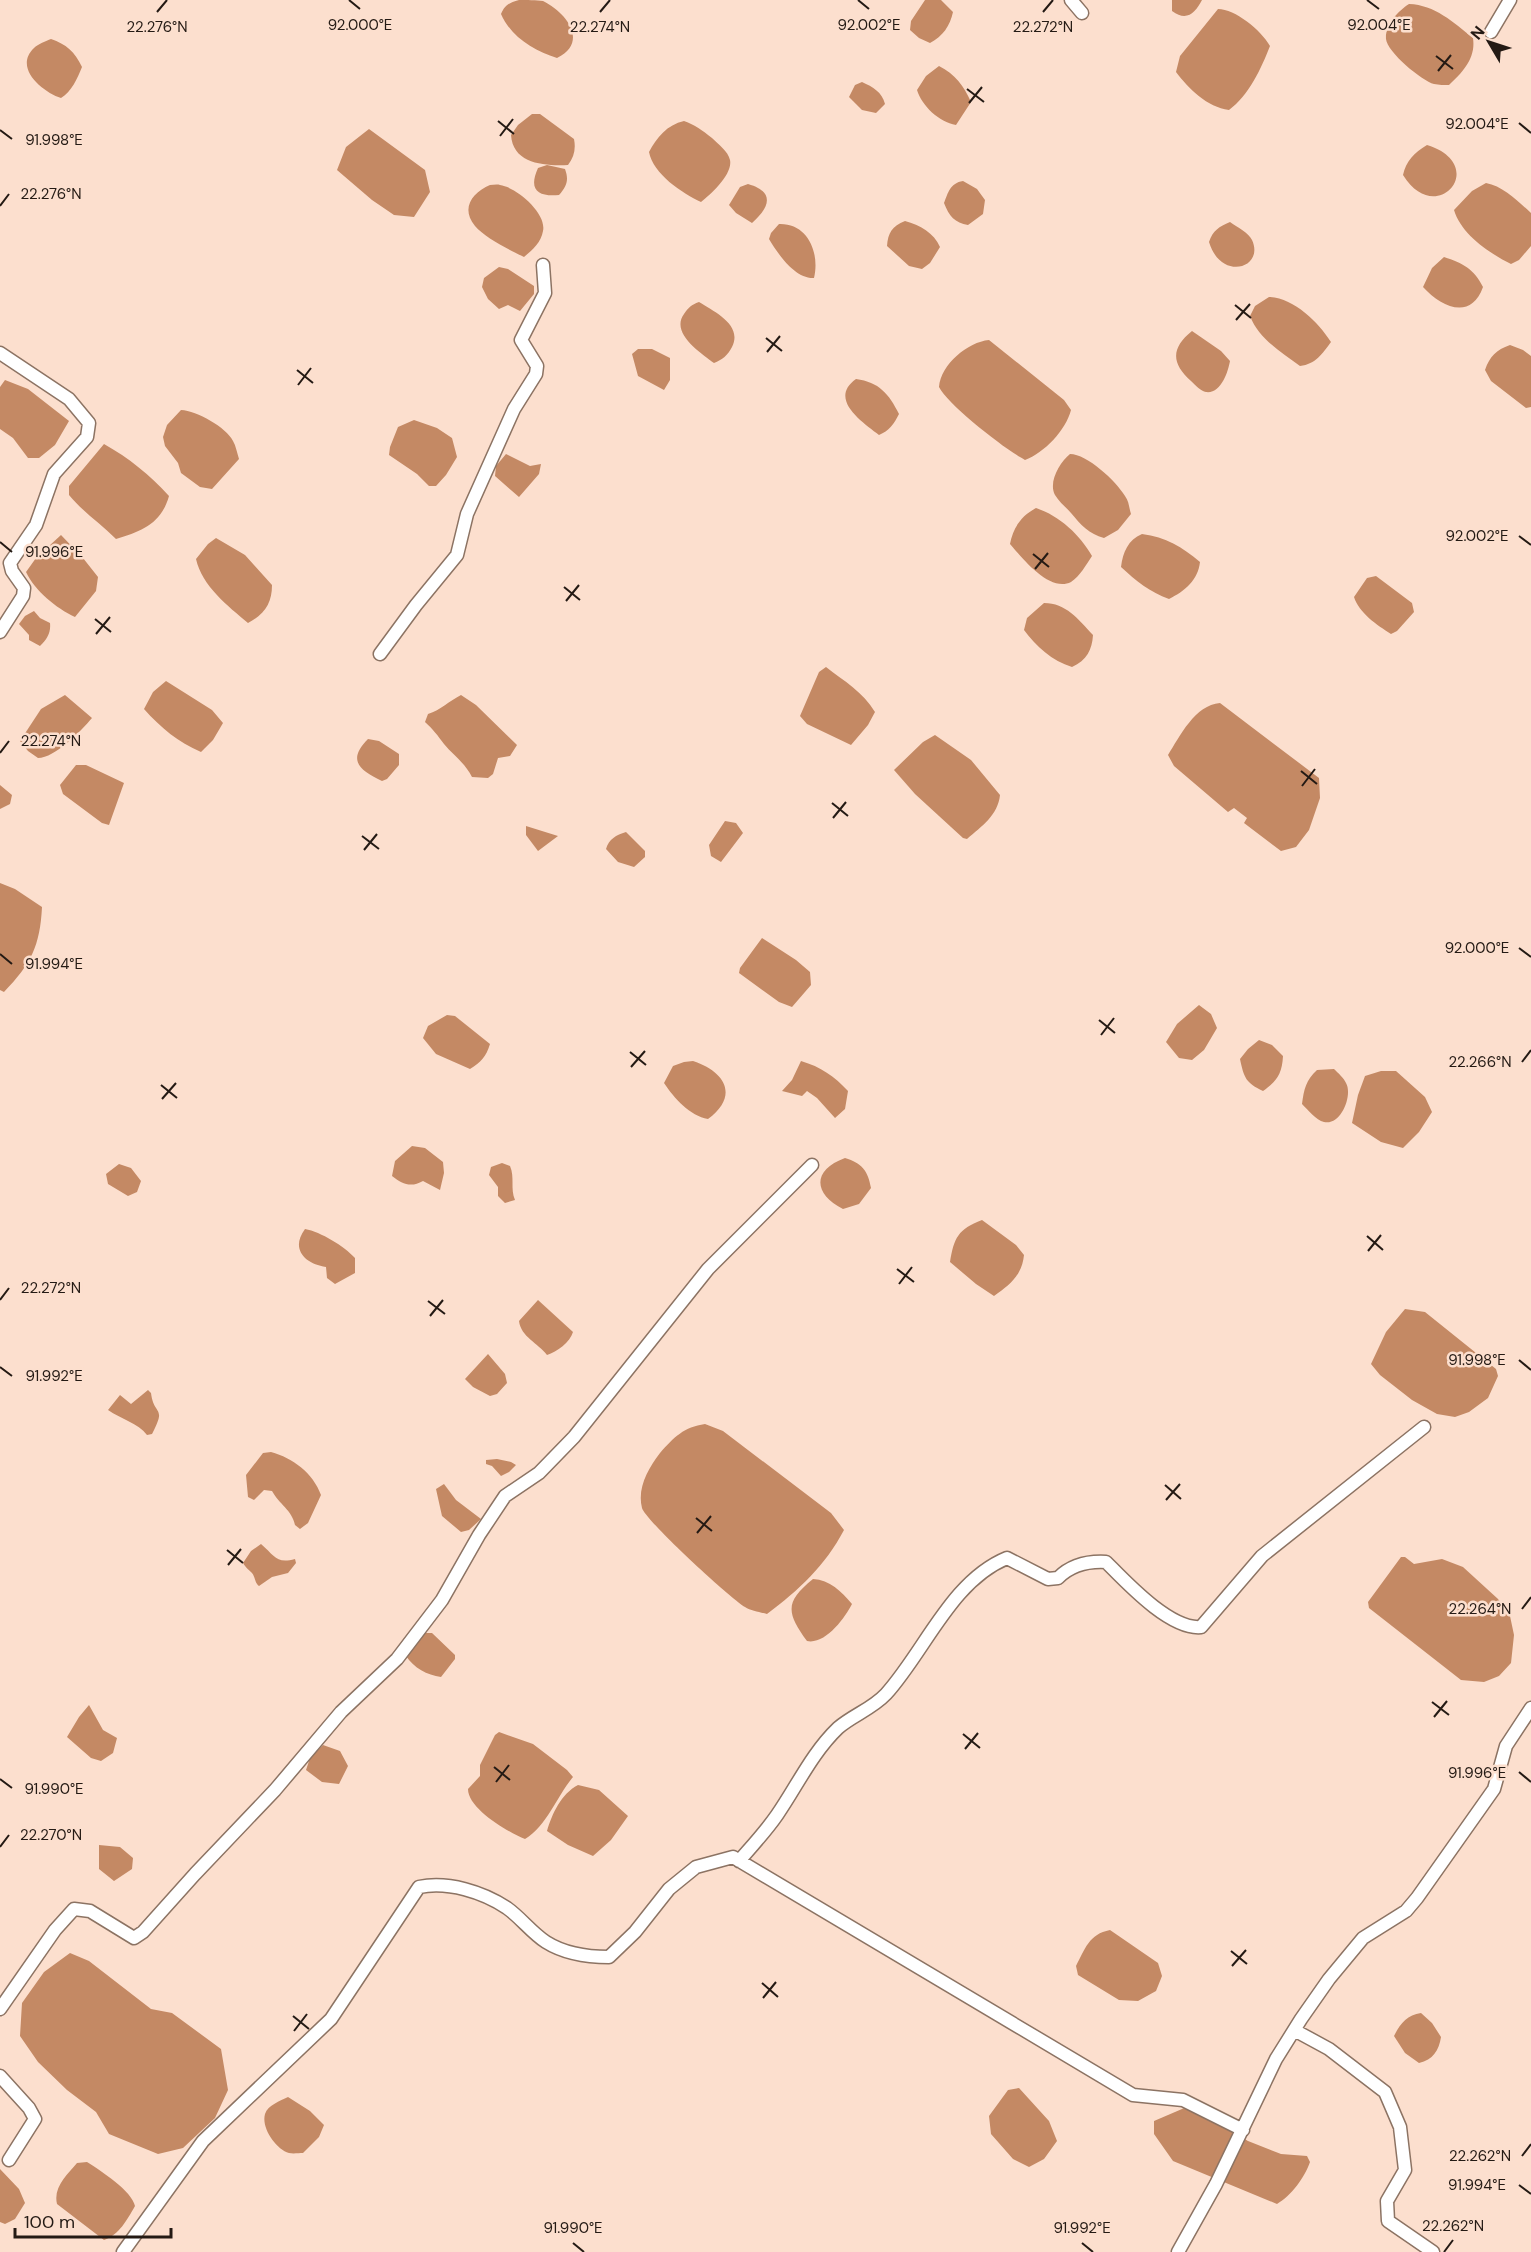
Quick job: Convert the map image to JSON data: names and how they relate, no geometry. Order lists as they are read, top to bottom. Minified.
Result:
{"scale_bar":"100 m","north":"top left","coordinates":["92.004°E","92.000°E","92.002°E","22.276°N","22.274°N","22.272°N","91.998°E","91.996°E","91.994°E","22.266°N","91.992°E","22.264°N","91.990°E","22.270°N","22.262°N"]}
